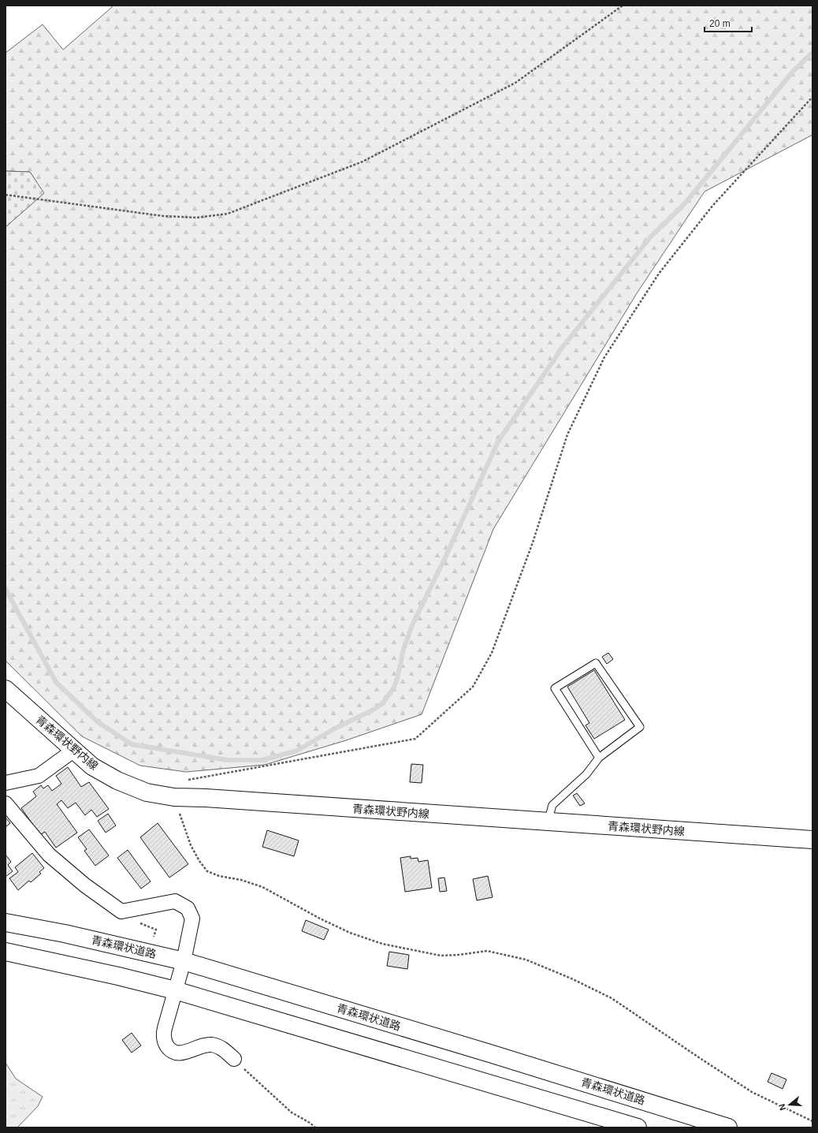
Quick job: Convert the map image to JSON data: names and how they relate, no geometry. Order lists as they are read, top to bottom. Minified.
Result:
{"streets":{"main road":["青森環状野内線","青森環状道路"]},"scale_bar":"20 m","north":"left"}
